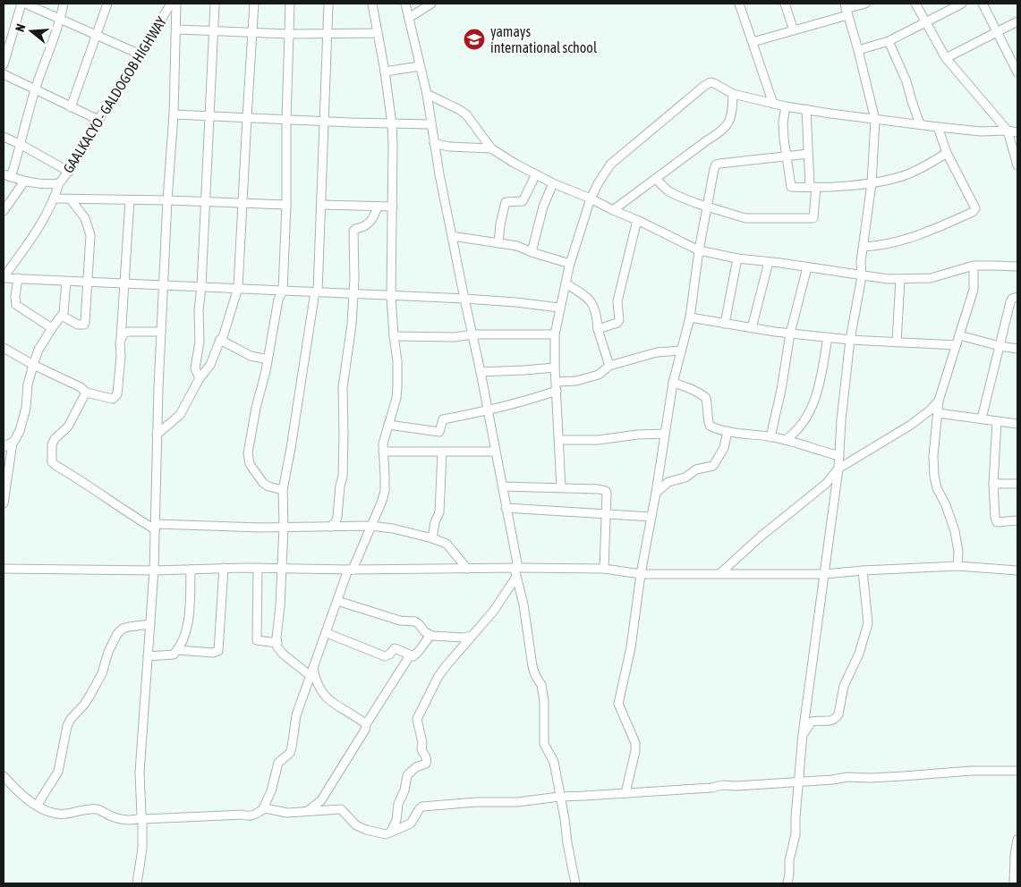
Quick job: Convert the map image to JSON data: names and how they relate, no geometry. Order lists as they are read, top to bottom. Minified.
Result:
{"streets":{"street":["GAALKACYO - GALDOGOB HIGHWAY"]},"places":{"school or university":["yamays international school"]},"north":"left"}
